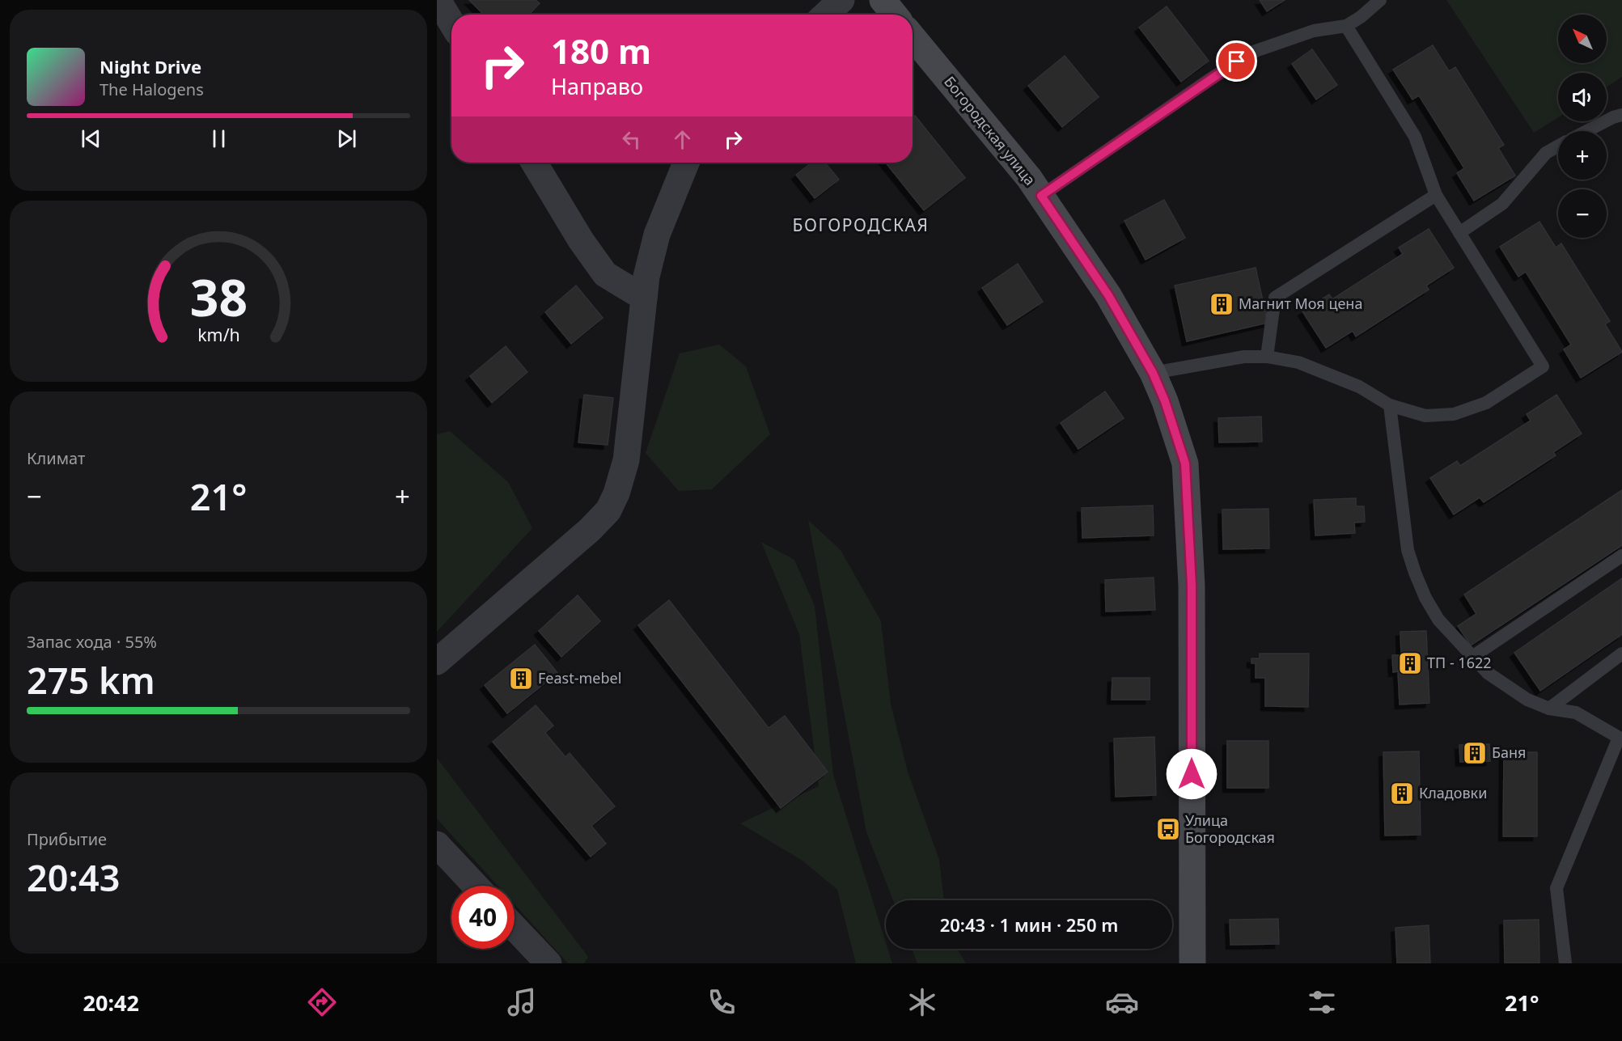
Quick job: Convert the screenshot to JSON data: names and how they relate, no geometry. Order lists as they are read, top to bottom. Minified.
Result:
{"streets":{"street":["Богородская улица"]},"districts":["БОГОРОДСКАЯ"],"places":{"building":["Магнит Моя цена","ТП - 1622","Feast-mebel","Баня","Кладовки"],"bus stop":["Улица Богородская"]},"north":"top left","page":{"map_buttons":["+","−"],"turn":["180 m","Направо"],"song":["Night Drive","The Halogens"],"tile":["Климат",["Запас хода · 55%","275 km"],["Прибытие","20:43"]],"heat":["−","21°","+"],"limit":"40","trip":"20:43 · 1 мин · 250 m","tabs":["20:42","21°"],"gauge":["38","km/h"]}}
